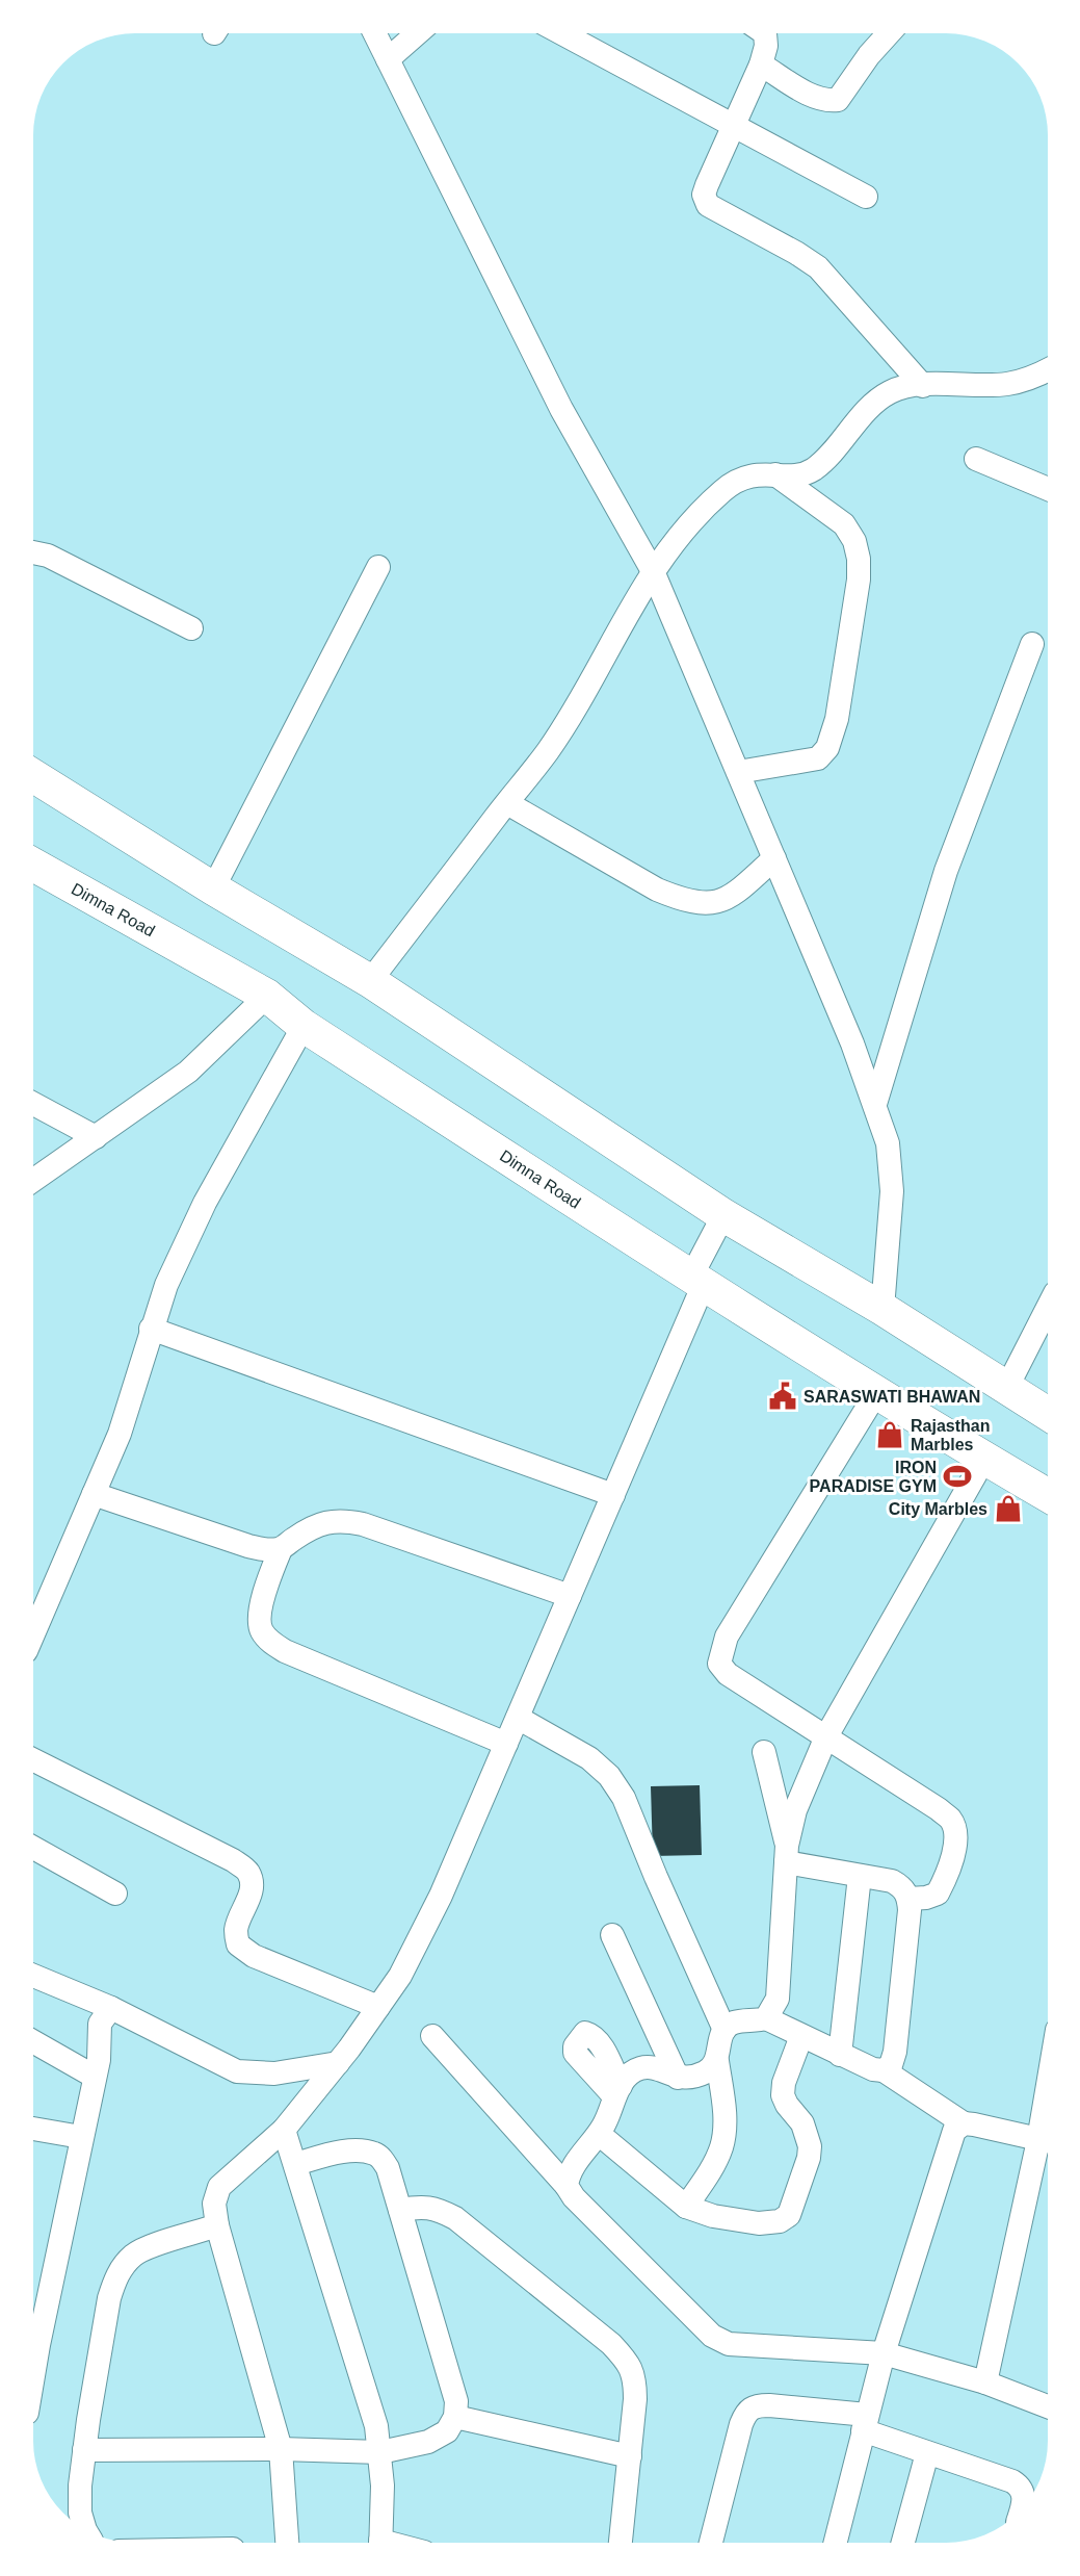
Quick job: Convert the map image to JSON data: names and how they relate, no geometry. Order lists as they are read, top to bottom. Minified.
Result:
{"streets":{"street":["Dimna Road"]},"places":{"public building":["SARASWATI BHAWAN"],"shop":["Rajasthan Marbles","City Marbles"],"sports":["IRON PARADISE GYM"]}}
